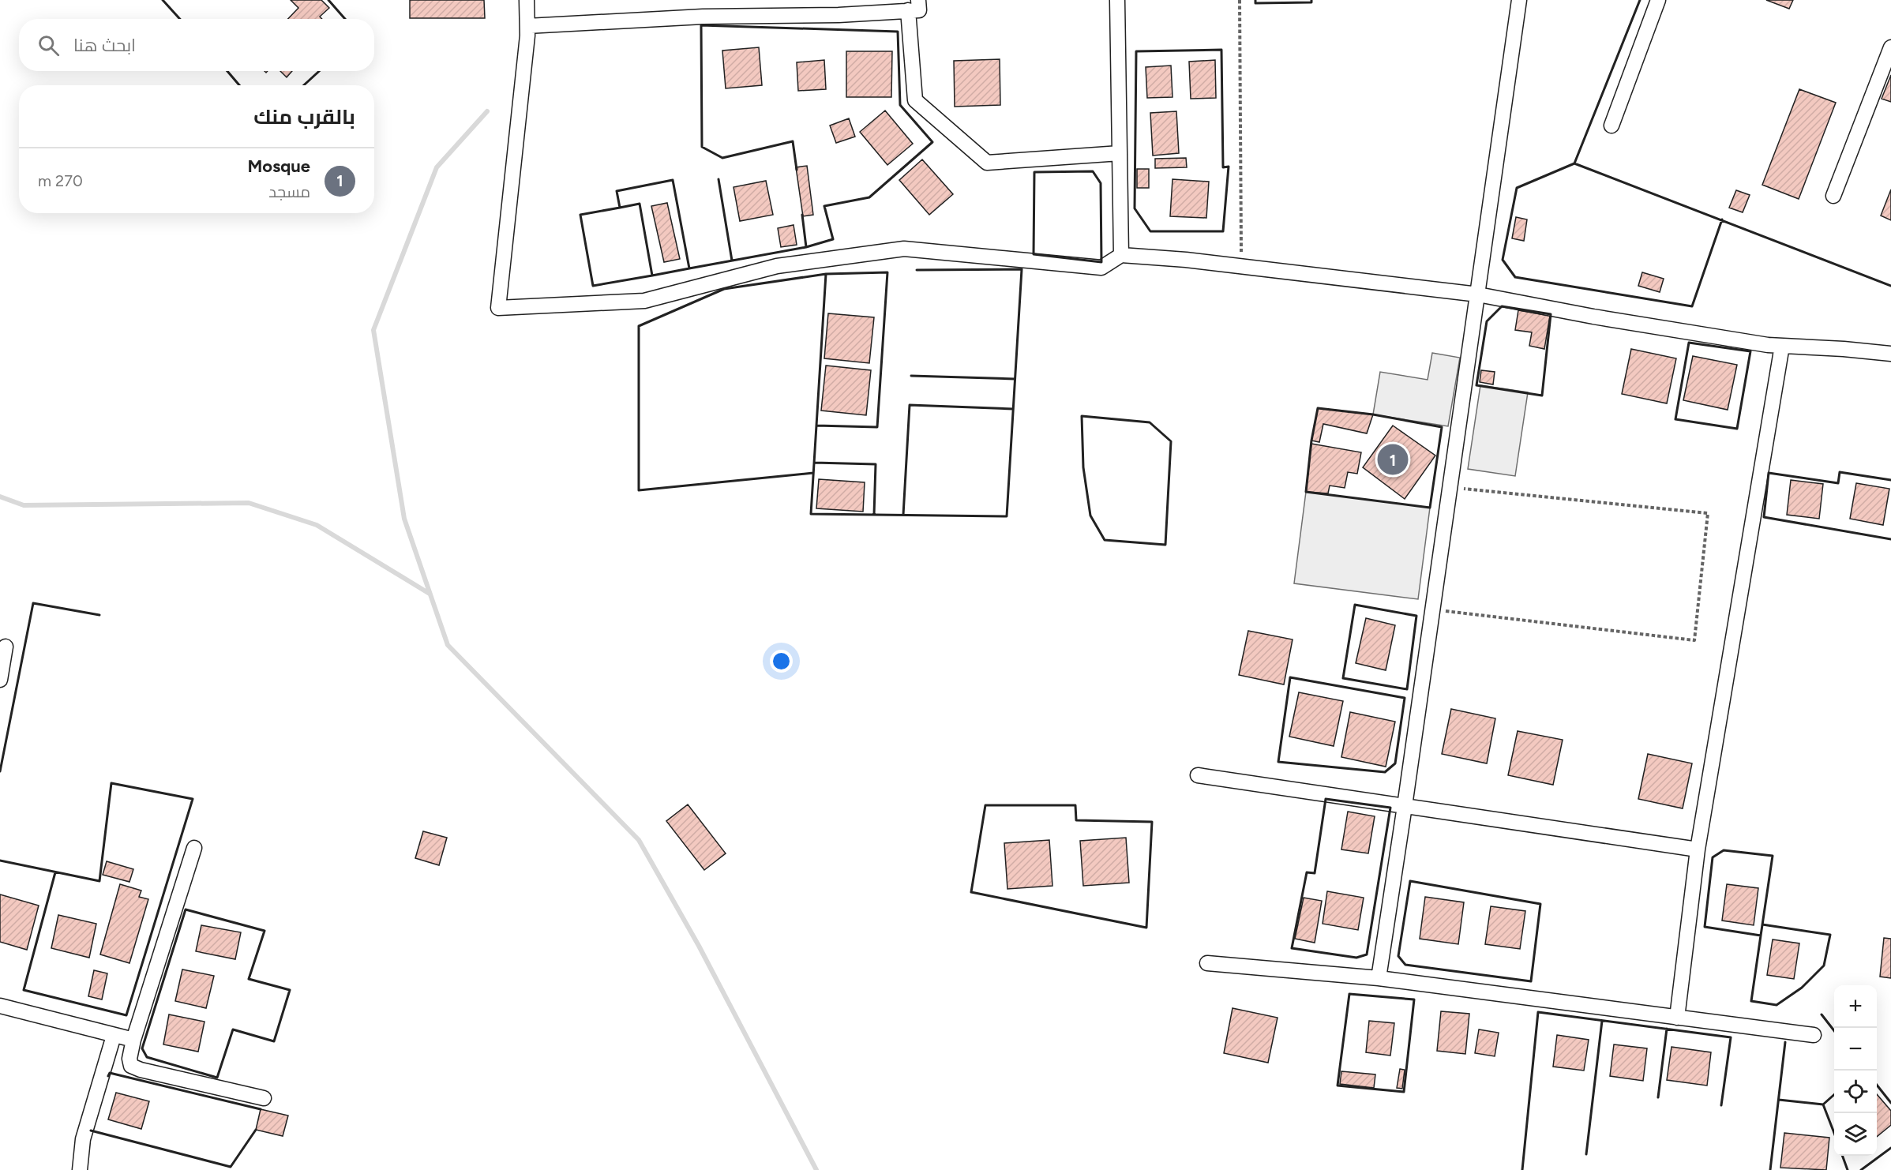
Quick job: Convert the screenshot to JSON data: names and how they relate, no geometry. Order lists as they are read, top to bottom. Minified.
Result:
{"page":{"search":"ابحث هنا","heading":"بالقرب منك","list":[{"mark":"1","name":"Mosque","note":"مسجد","value":"270 m"}],"pins":"1","map_buttons":["+","−"]}}
